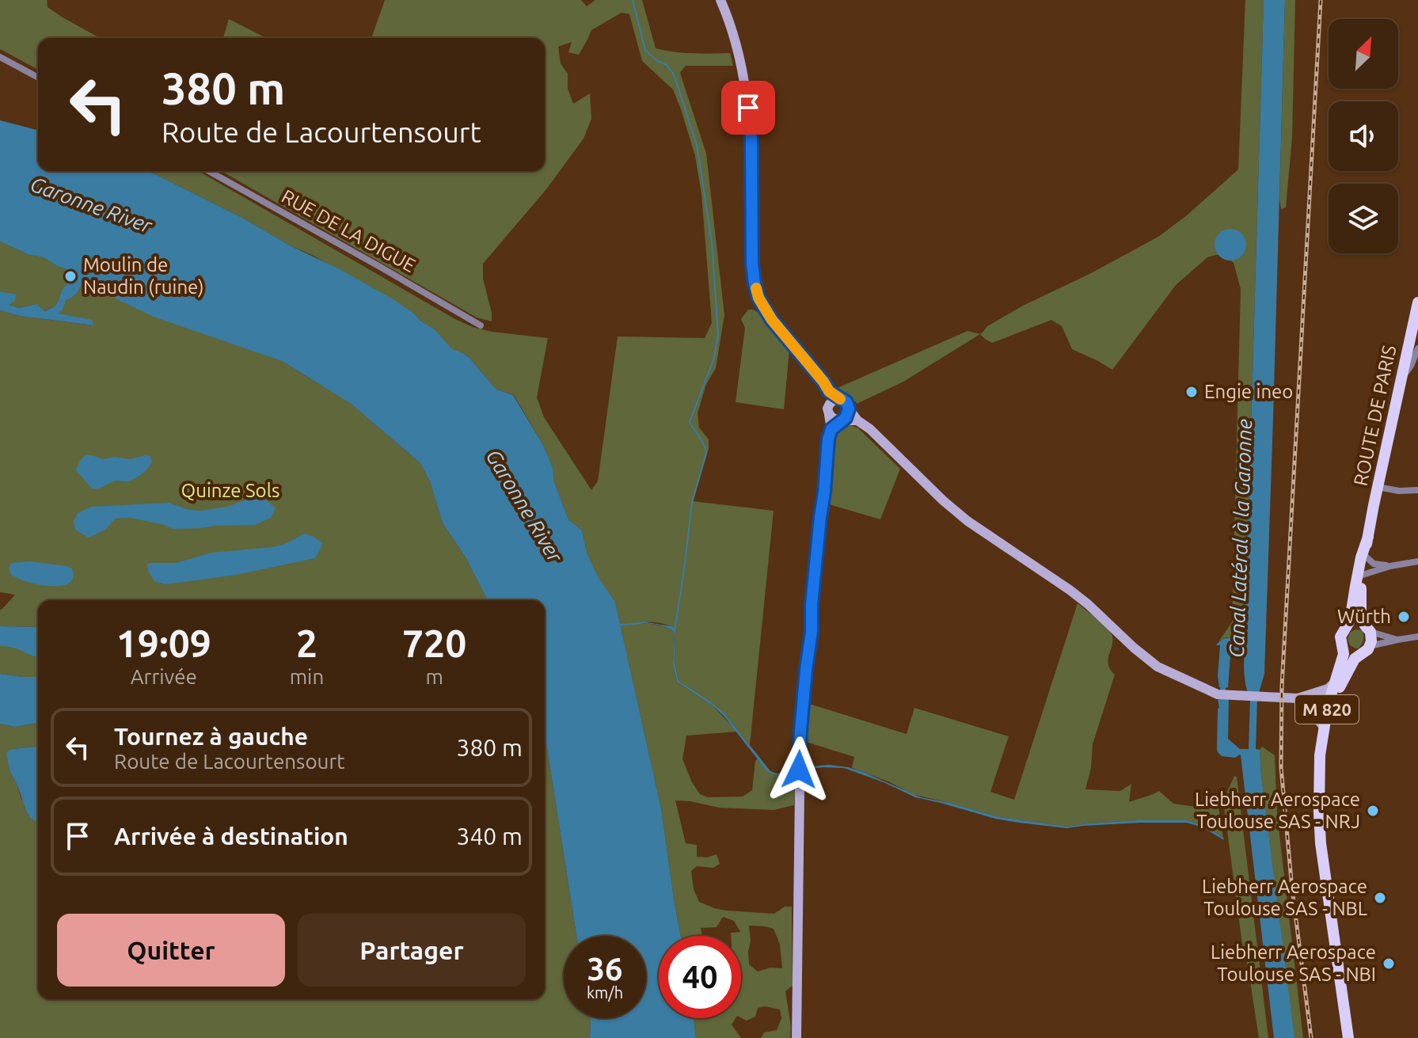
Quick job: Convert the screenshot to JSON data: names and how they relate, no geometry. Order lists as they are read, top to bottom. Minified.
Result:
{"streets":{"main road":["ROUTE DE PARIS","M 820"],"street":["RUE DE LA DIGUE"]},"water":["Garonne River","Canal Latéral à la Garonne"],"parks":["Quinze Sols"],"places":["Moulin de Naudin (ruine)","Engie ineo","Würth","Liebherr Aerospace Toulouse SAS - NRJ","Liebherr Aerospace Toulouse SAS - NBL","Liebherr Aerospace Toulouse SAS - NBI"],"north":"top right","page":{"turn":["380 m","Route de Lacourtensourt"],"eta":["19:09","Arrivée","2","min","720","m"],"list":[{"name":"Tournez à gauche","note":"Route de Lacourtensourt","value":"380 m"},{"name":"Arrivée à destination","value":"340 m"}],"buttons":["Quitter","Partager"],"speed":"36 km/h","limit":"40"}}
